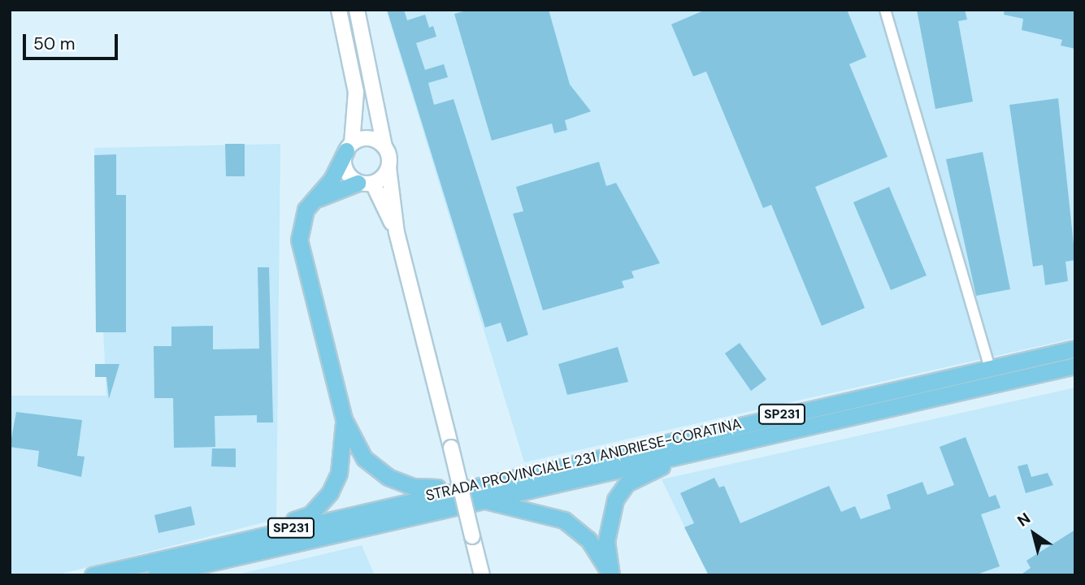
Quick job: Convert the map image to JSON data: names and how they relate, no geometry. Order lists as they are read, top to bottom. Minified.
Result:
{"streets":{"main road":["SP231","STRADA PROVINCIALE 231 ANDRIESE-CORATINA"]},"scale_bar":"50 m","north":"top left"}
